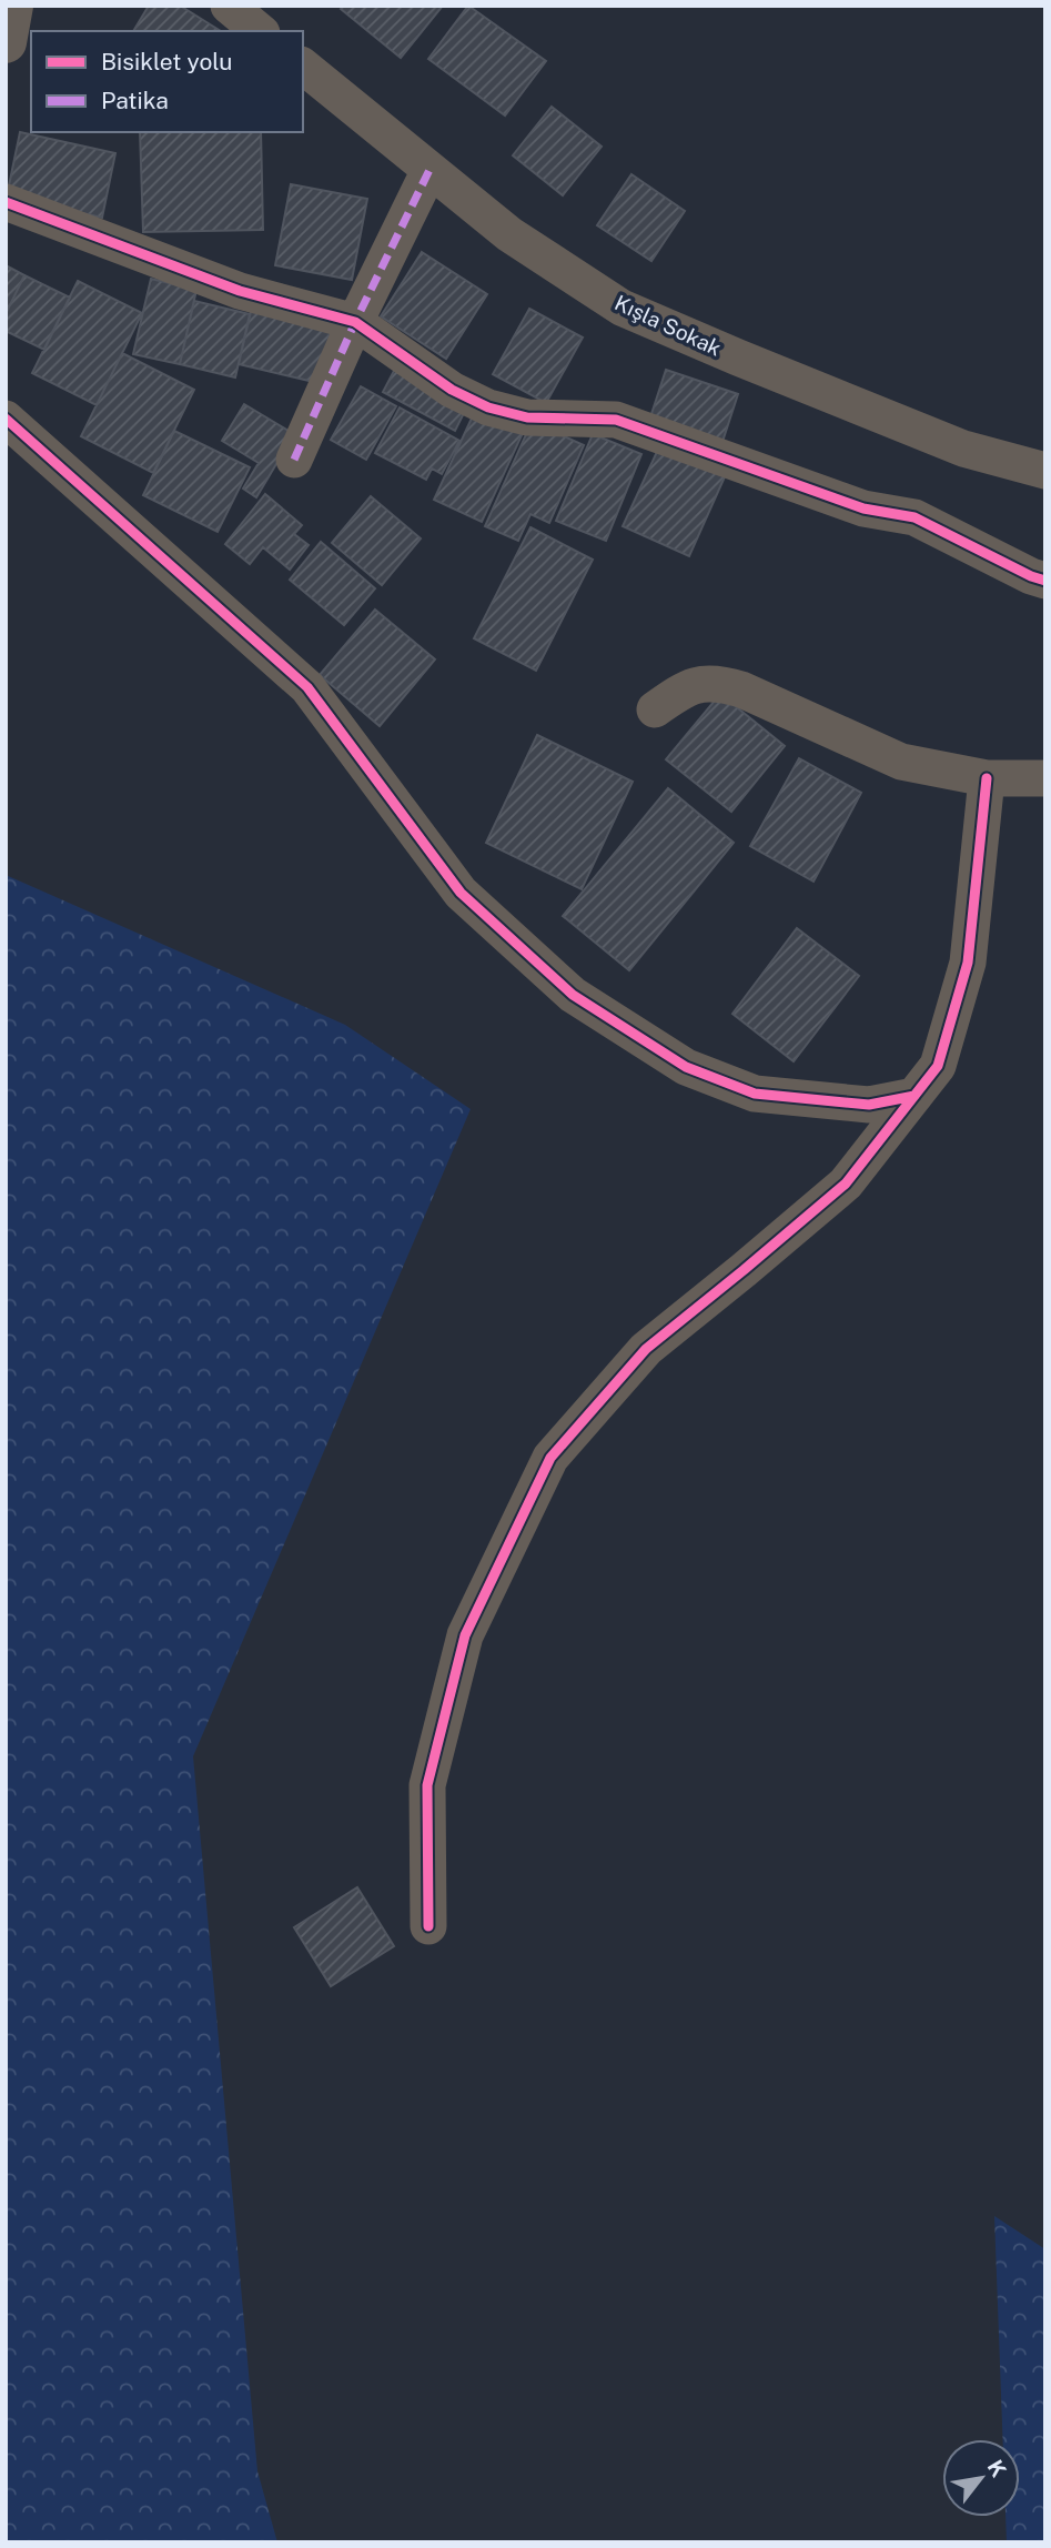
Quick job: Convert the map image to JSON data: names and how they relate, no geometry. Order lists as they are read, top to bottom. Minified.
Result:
{"streets":{"street":["Kışla Sokak"]},"legend":["Bisiklet yolu","Patika"],"north":"top right"}
